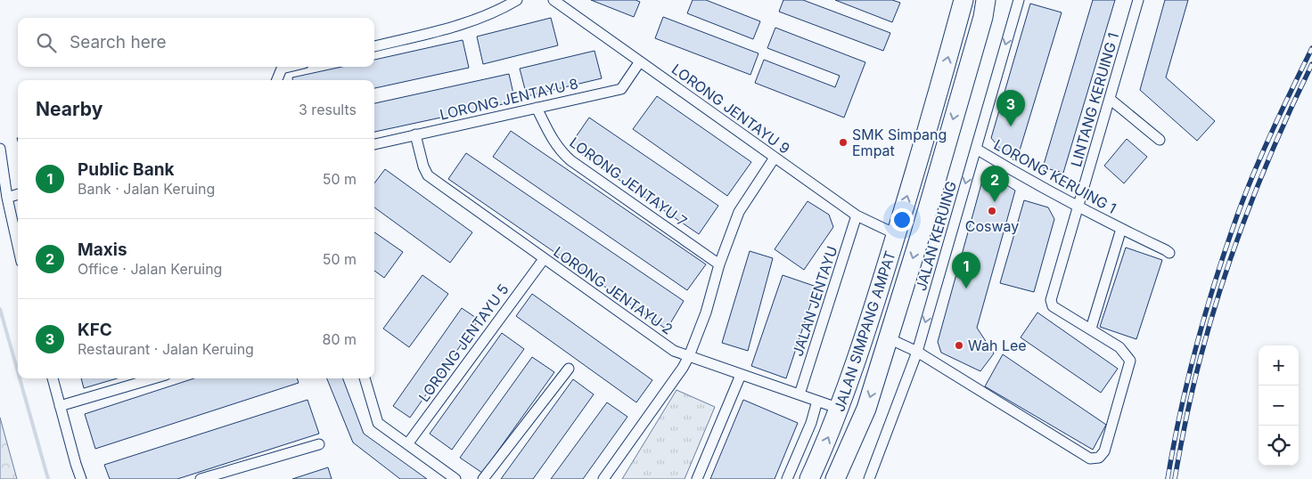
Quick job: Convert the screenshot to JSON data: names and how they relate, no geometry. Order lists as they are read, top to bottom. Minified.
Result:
{"streets":{"highway":["JALAN SIMPANG AMPAT"],"street":["LORONG JENTAYU 8","LINTANG KERUING 1","LORONG JENTAYU 9","LORONG KERUING 1","LORONG JENTAYU 7","JALAN KERUING","LORONG JENTAYU 2","JALAN JENTAYU","LORONG JENTAYU 5"]},"crossings":[["LORONG JENTAYU 8","LORONG JENTAYU 9"],["LORONG JENTAYU 8","LORONG JENTAYU 7"],["LORONG JENTAYU 8","LORONG JENTAYU 2"],["LINTANG KERUING 1","LORONG KERUING 1"],["LINTANG KERUING 1","JALAN KERUING"],["LORONG JENTAYU 9","JALAN JENTAYU"],["LORONG JENTAYU 9","JALAN SIMPANG AMPAT"],["LORONG KERUING 1","JALAN KERUING"],["LORONG JENTAYU 2","JALAN JENTAYU"],["LORONG JENTAYU 2","JALAN SIMPANG AMPAT"],["LORONG JENTAYU 2","LORONG JENTAYU 5"]],"one_way":["JALAN KERUING"],"places":["SMK Simpang Empat","Cosway","Wah Lee"],"page":{"search":"Search here","heading":["Nearby","3 results"],"pins":["3","2","1"],"list":[{"mark":"1","name":"Public Bank","note":"Bank · Jalan Keruing","value":"50 m"},{"mark":"2","name":"Maxis","note":"Office · Jalan Keruing","value":"50 m"},{"mark":"3","name":"KFC","note":"Restaurant · Jalan Keruing","value":"80 m"}],"map_buttons":["+","−"]}}
